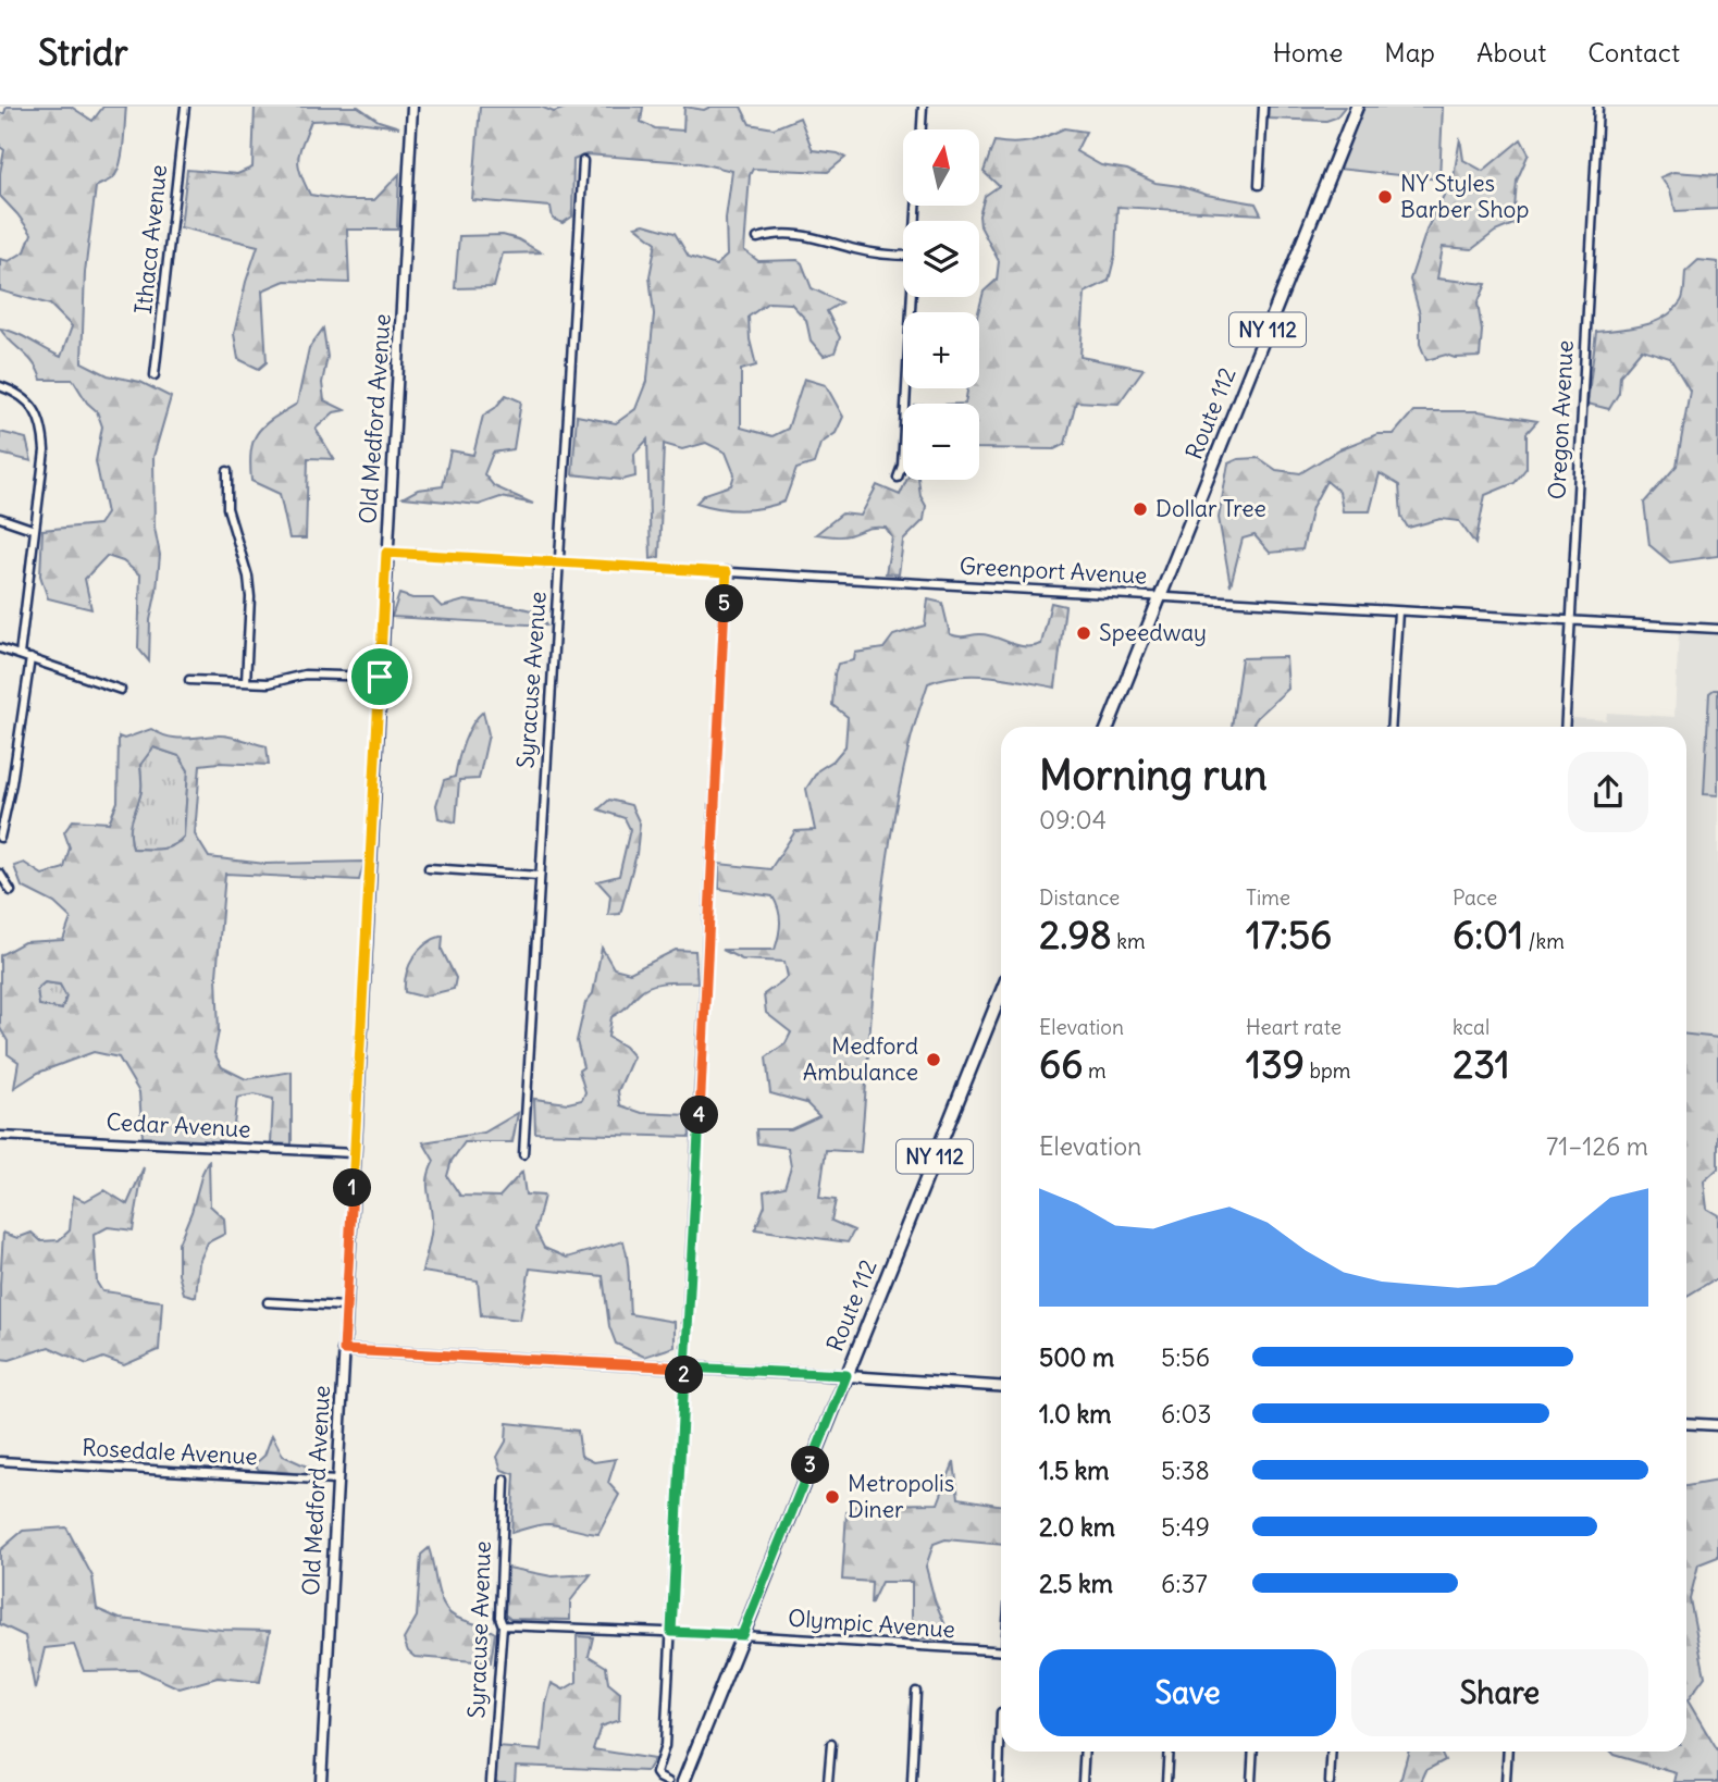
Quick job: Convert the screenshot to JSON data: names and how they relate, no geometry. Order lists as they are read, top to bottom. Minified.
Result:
{"streets":{"main road":["NY 112","Route 112"],"street":["Ithaca Avenue","Old Medford Avenue","Oregon Avenue","Greenport Avenue","Syracuse Avenue","Cedar Avenue","Rosedale Avenue","Olympic Avenue"]},"crossings":[["Route 112","Greenport Avenue"],["Route 112","Olympic Avenue"],["Old Medford Avenue","Greenport Avenue"],["Old Medford Avenue","Cedar Avenue"],["Old Medford Avenue","Rosedale Avenue"],["Oregon Avenue","Greenport Avenue"],["Greenport Avenue","Syracuse Avenue"],["Syracuse Avenue","Olympic Avenue"]],"places":["NY Styles Barber Shop","Dollar Tree","Speedway","Medford Ambulance","Metropolis Diner"],"north":"top","page":{"header":"Stridr","nav":["Home","Map","About","Contact"],"map_buttons":["+","−"],"pins":["5","4","1","2","3"],"heading":["Morning run","09:04"],"stats":[["Distance","2.98 km"],["Time","17:56"],["Pace","6:01 /km"],["Elevation","66 m"],["Heart rate","139 bpm"],["kcal","231"]],"chart":["Elevation","71–126 m"],"list":[{"name":"500 m","note":"5:56"},{"name":"1.0 km","note":"6:03"},{"name":"1.5 km","note":"5:38"},{"name":"2.0 km","note":"5:49"},{"name":"2.5 km","note":"6:37"}],"buttons":["Save","Share"]}}
